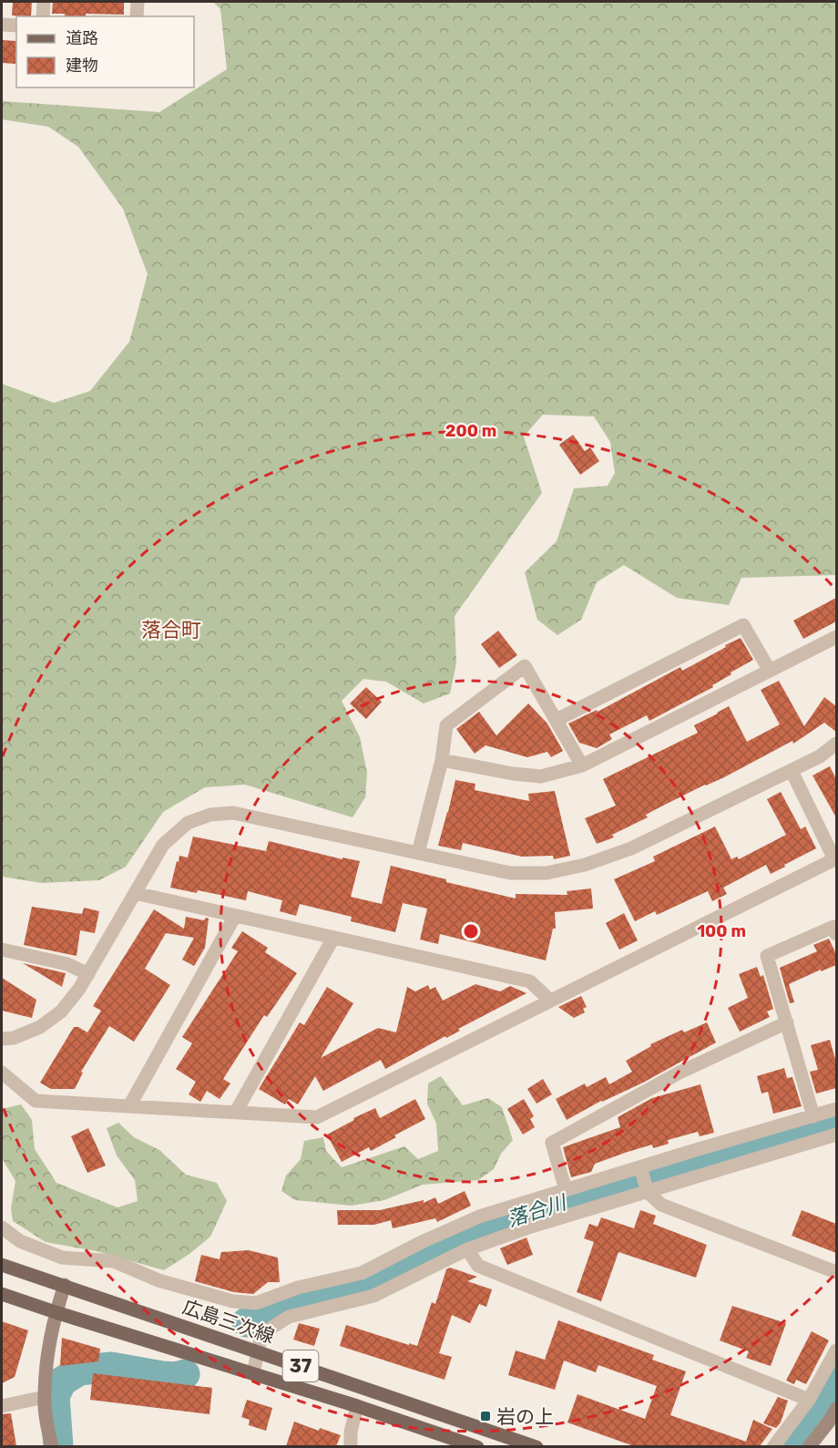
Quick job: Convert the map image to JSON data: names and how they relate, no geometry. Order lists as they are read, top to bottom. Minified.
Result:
{"streets":{"main road":["広島三次線","37"]},"districts":["落合町"],"water":["落合川"],"places":{"transit":["岩の上"]},"legend":["道路","建物"],"rings":["200 m","100 m"]}
